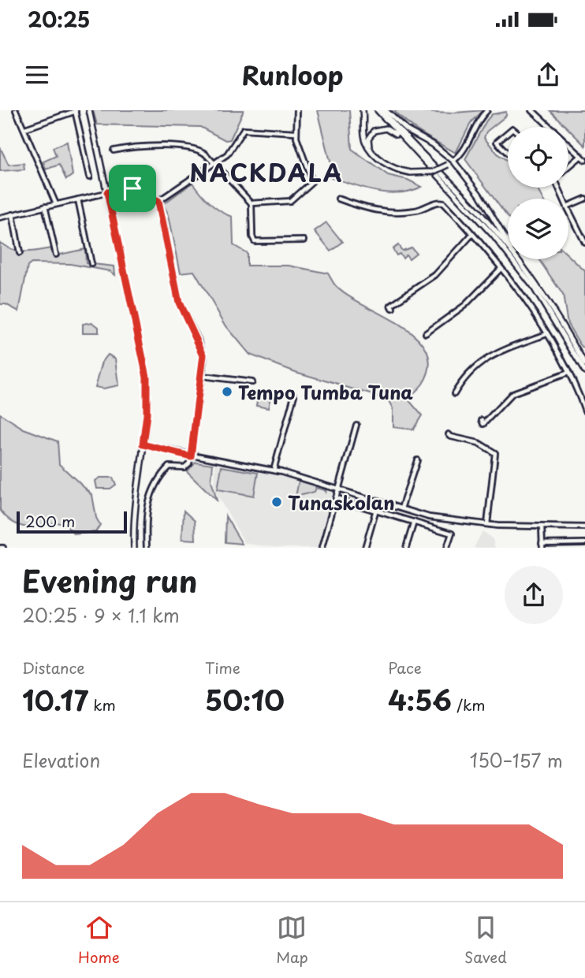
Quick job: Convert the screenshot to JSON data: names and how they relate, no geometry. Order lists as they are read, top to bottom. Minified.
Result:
{"districts":["NACKDALA"],"places":["Tempo Tumba Tuna","Tunaskolan"],"scale_bar":"200 m","page":{"status":"20:25","header":"Runloop","scale":"200 m","heading":["Evening run","20:25 · 9 × 1.1 km"],"stats":[["Distance","10.17 km"],["Time","50:10"],["Pace","4:56 /km"]],"chart":["Elevation","150–157 m"],"tabs":["Home","Map","Saved"]}}
